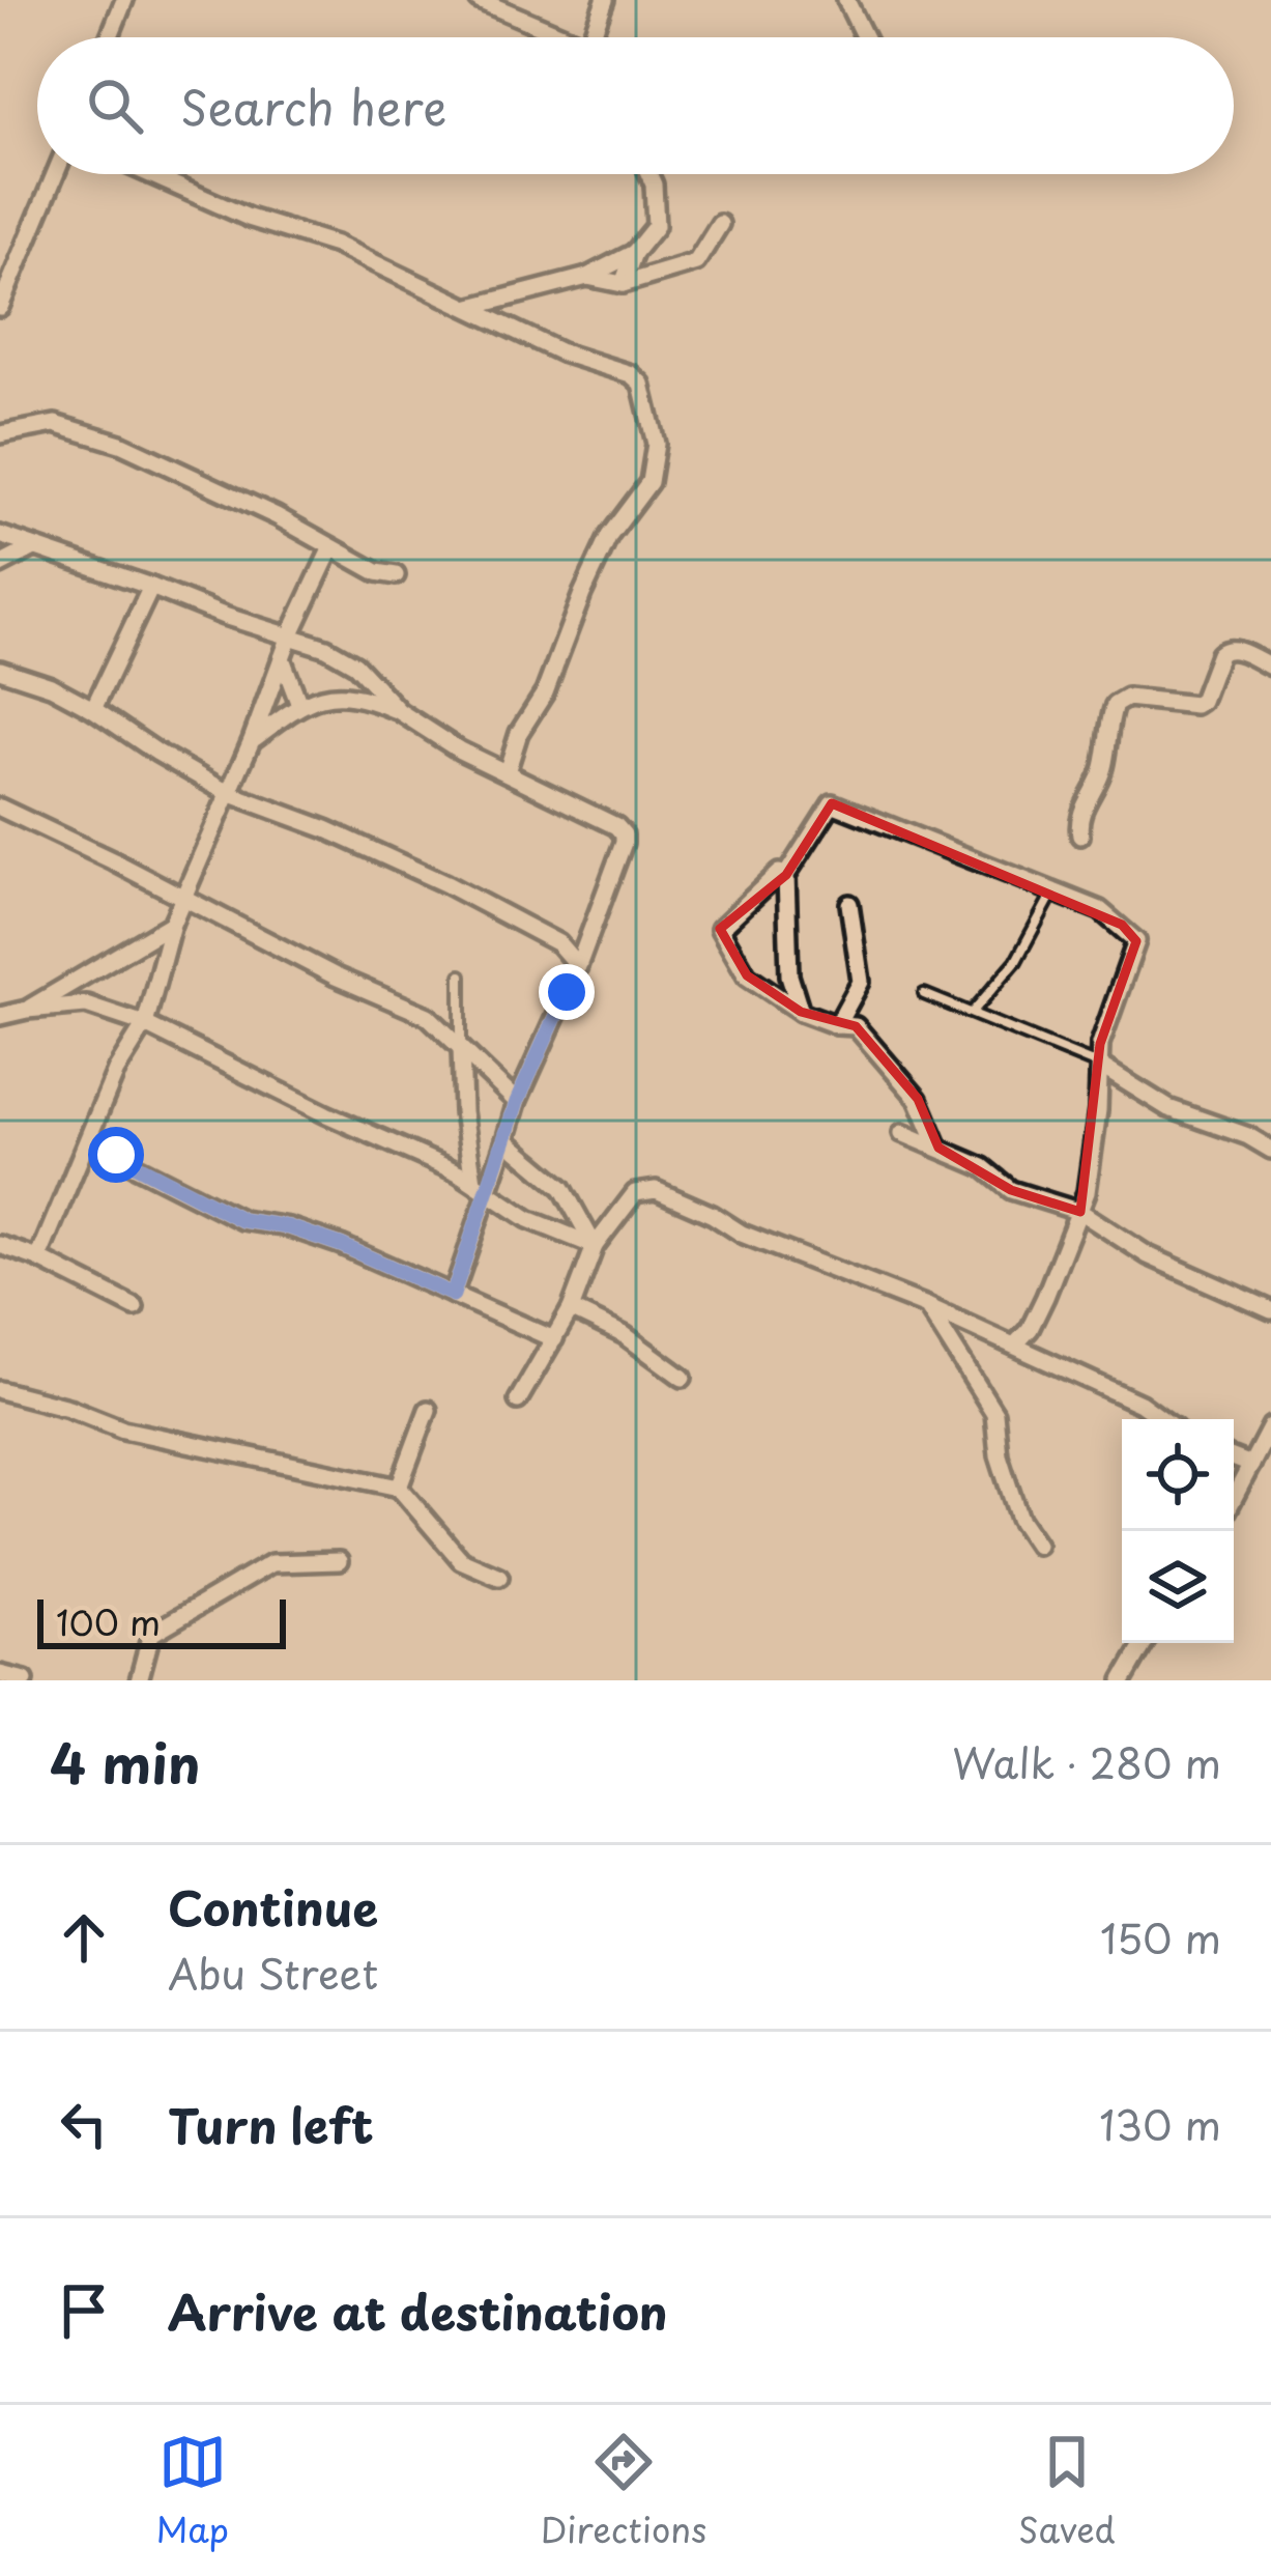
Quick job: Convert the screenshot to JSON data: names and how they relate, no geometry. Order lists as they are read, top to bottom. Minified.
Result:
{"scale_bar":"100 m","page":{"search":"Search here","scale":"100 m","heading":["4 min","Walk · 280 m"],"list":[["Continue","Abu Street","150 m"],["Turn left","130 m"],"Arrive at destination"],"nav":["Map","Directions","Saved"]}}
